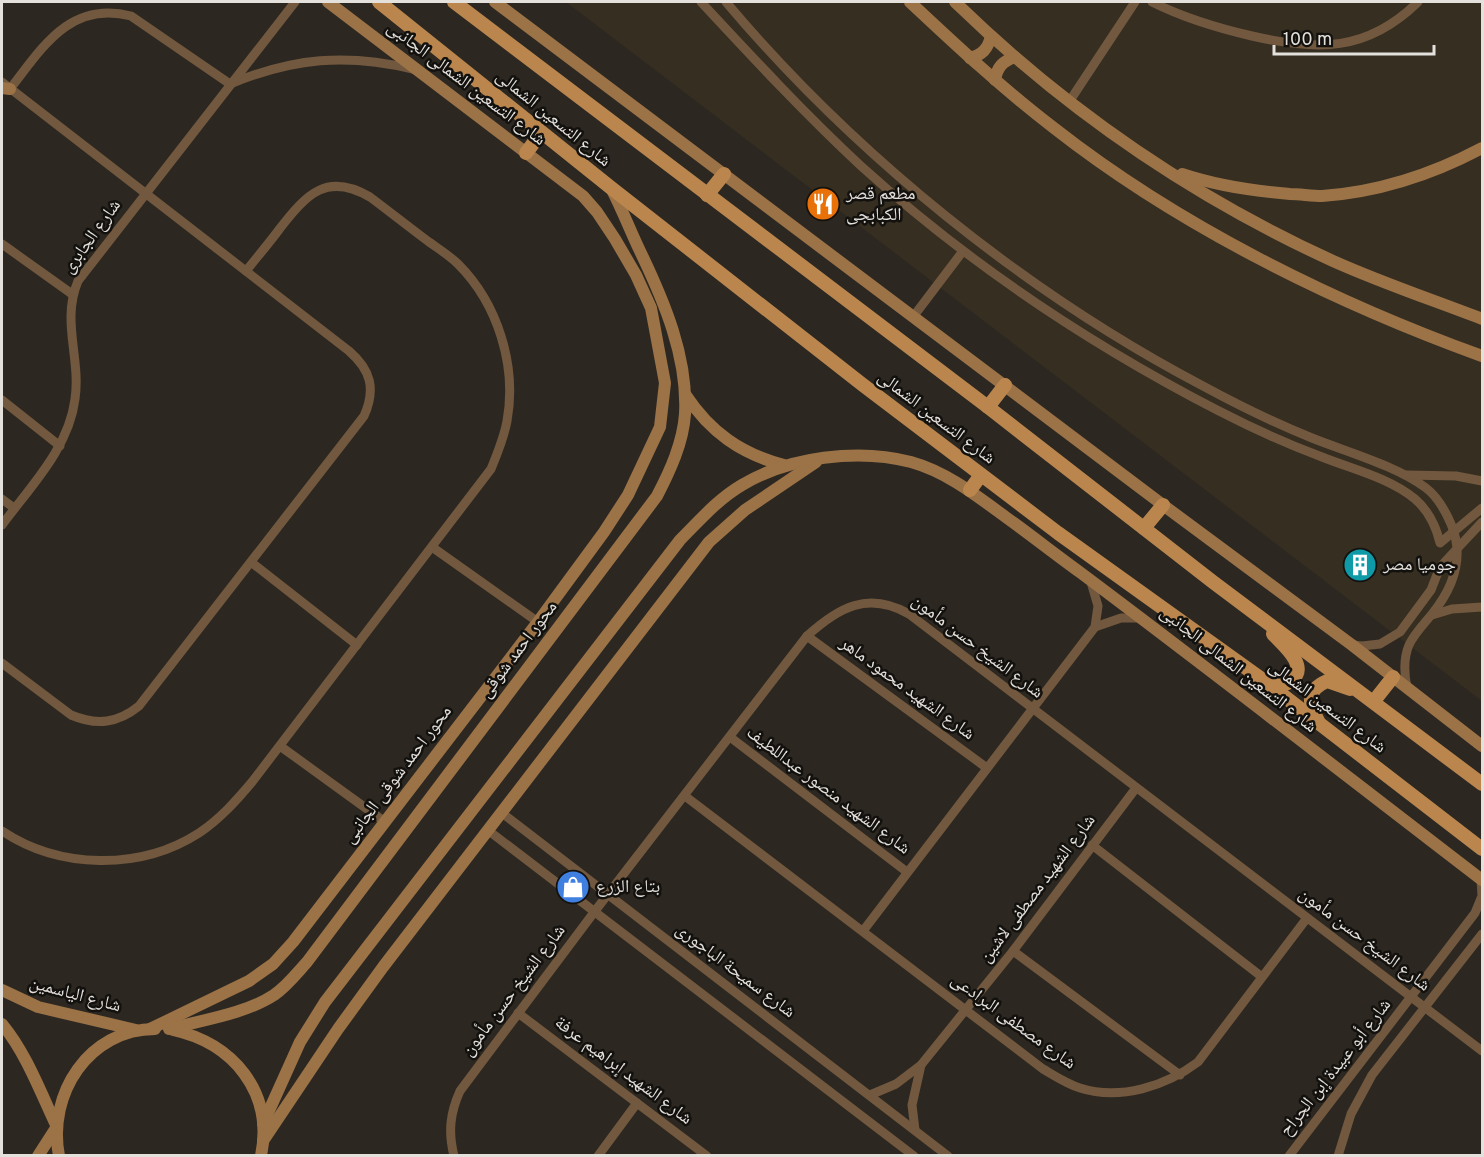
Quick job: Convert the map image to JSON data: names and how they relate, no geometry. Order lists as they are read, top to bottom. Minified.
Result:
{"streets":{"main road":["شارع التسعين الشمالى"],"street":["شارع التسعين الشمالى الجانبى","شارع الجابرى","شارع الشيخ حسن مأمون","محور احمد شوقى","شارع الشهيد محمود ماهر","محور احمد شوقى الجانبى","شارع الشهيد منصور عبداللطيف","شارع الشهيد مصطفى لاشين","شارع سميحة الباجورى","شارع الياسمين","شارع مصطفى البرادعى","شارع أبو عبيدة إبن الجراح","شارع الشهيد إبراهيم عرفة"]},"crossings":[["شارع التسعين الشمالى الجانبى","محور احمد شوقى الجانبى"],["شارع التسعين الشمالى الجانبى","شارع أبو عبيدة إبن الجراح"],["شارع التسعين الشمالى","محور احمد شوقى"],["شارع الشيخ حسن مأمون","شارع الشهيد محمود ماهر"],["شارع الشيخ حسن مأمون","شارع الشهيد منصور عبداللطيف"],["شارع الشيخ حسن مأمون","شارع الشهيد مصطفى لاشين"],["شارع الشيخ حسن مأمون","شارع سميحة الباجورى"],["شارع الشيخ حسن مأمون","شارع مصطفى البرادعى"],["شارع الشيخ حسن مأمون","شارع أبو عبيدة إبن الجراح"],["شارع الشيخ حسن مأمون","شارع الشهيد إبراهيم عرفة"],["محور احمد شوقى الجانبى","شارع الياسمين"],["شارع الشهيد مصطفى لاشين","شارع سميحة الباجورى"],["شارع الشهيد مصطفى لاشين","شارع مصطفى البرادعى"]],"places":{"restaurant":["مطعم قصر الكبابجى"],"building":["جوميا مصر"],"shop":["بتاع الزرع"]},"scale_bar":"100 m"}
